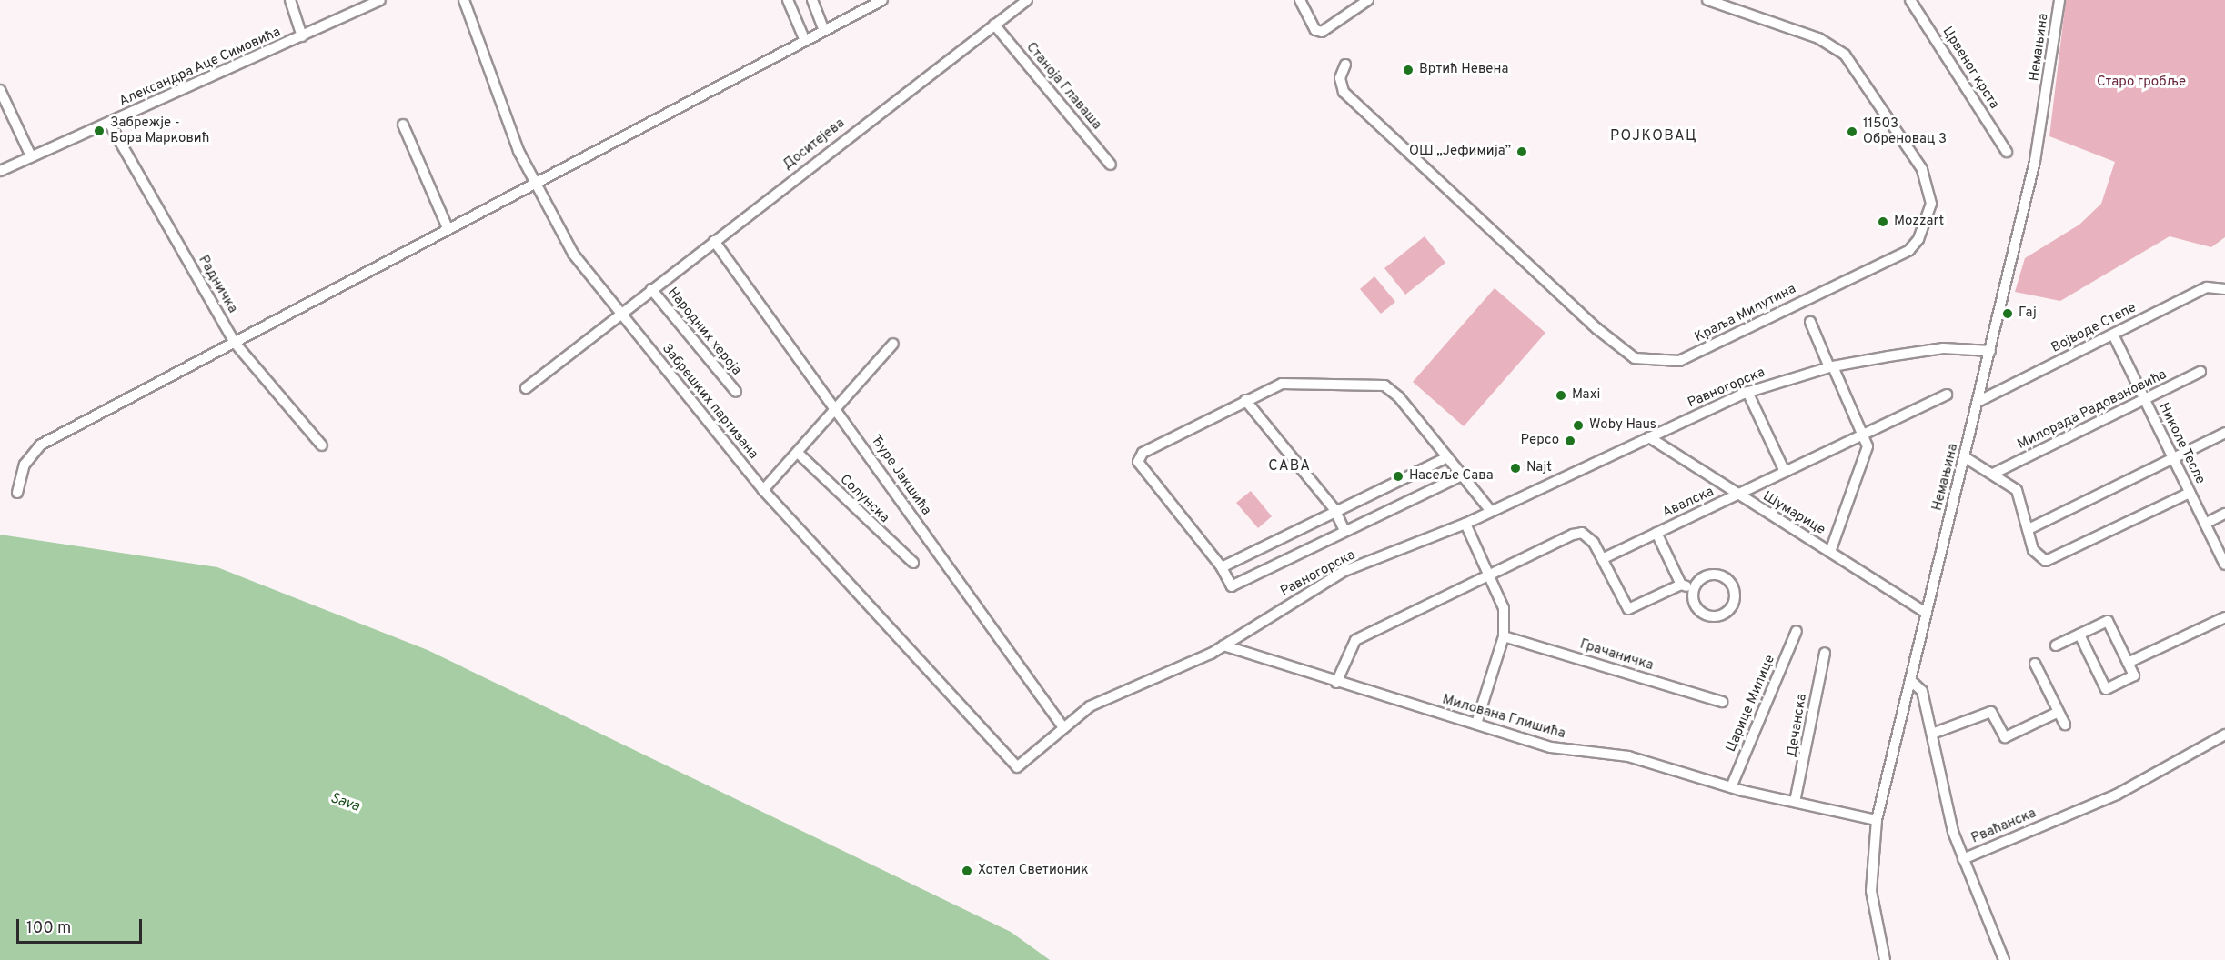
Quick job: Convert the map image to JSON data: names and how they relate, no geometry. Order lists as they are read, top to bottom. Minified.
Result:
{"streets":{"street":["Немањина","Александра Аце Симовића","Црвеног крста","Станоја Главаша","Доситејева","Радничка","Краља Милутина","Војводе Степе","Народних хероја","Равногорска","Забрешких партизана","Милорада Радовановића","Николе Тесле","Ђуре Јакшића","Солунска","Авалска","Шумарице","Грачаничка","Царице Милице","Милована Глишића","Дечанска","Рваћанска"]},"crossings":[["Немањина","Војводе Степе"],["Немањина","Равногорска"],["Немањина","Шумарице"],["Немањина","Милована Глишића"],["Немањина","Рваћанска"],["Александра Аце Симовића","Радничка"],["Станоја Главаша","Доситејева"],["Доситејева","Народних хероја"],["Доситејева","Забрешких партизана"],["Доситејева","Ђуре Јакшића"],["Војводе Степе","Николе Тесле"],["Равногорска","Забрешких партизана"],["Равногорска","Ђуре Јакшића"],["Равногорска","Шумарице"],["Равногорска","Милована Глишића"],["Милорада Радовановића","Николе Тесле"],["Авалска","Шумарице"],["Царице Милице","Милована Глишића"],["Милована Глишића","Дечанска"]],"districts":["РОЈКОВАЦ","САВА"],"water":["Sava"],"parks":["Старо гробље"],"places":["Вртић Невена","Забрежје - Бора Марковић","11503 Обреновац 3","ОШ „Јефимија”","Mozzart","Гај","Maxi","Woby Haus","Pepco","Najt","Насеље Сава","Хотел Светионик"],"scale_bar":"100 m"}
